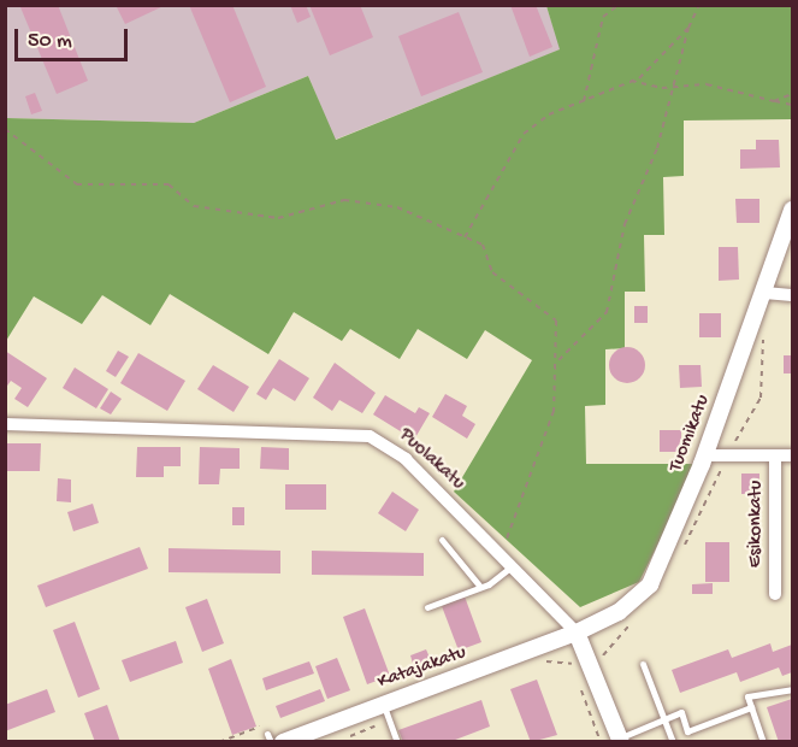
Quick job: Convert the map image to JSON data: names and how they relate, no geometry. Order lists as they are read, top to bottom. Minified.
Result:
{"streets":{"street":["Tuomikatu","Puolakatu","Esikonkatu","Katajakatu"]},"crossings":[["Tuomikatu","Puolakatu"],["Tuomikatu","Katajakatu"],["Puolakatu","Katajakatu"]],"scale_bar":"50 m"}
